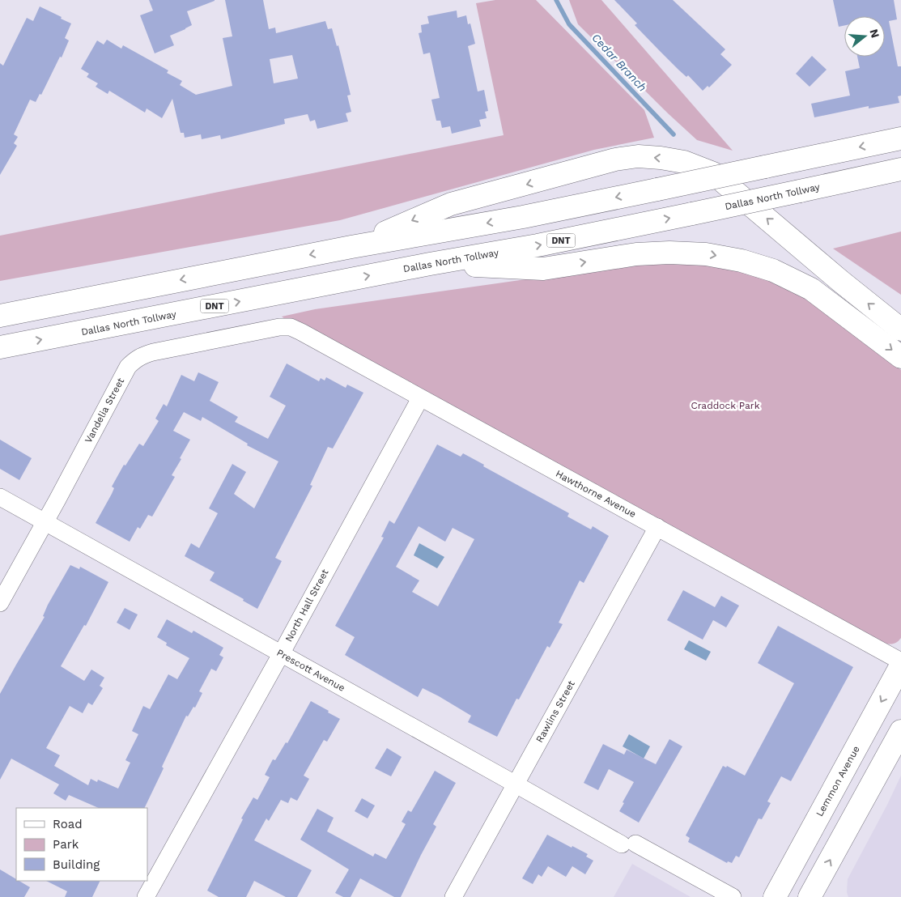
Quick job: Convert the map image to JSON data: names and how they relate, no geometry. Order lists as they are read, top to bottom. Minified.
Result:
{"streets":{"main road":["Dallas North Tollway","DNT","Lemmon Avenue"],"street":["Vandelia Street","Hawthorne Avenue","North Hall Street","Prescott Avenue","Rawlins Street"]},"crossings":[["Vandelia Street","Hawthorne Avenue"],["Vandelia Street","Prescott Avenue"],["Hawthorne Avenue","North Hall Street"],["Hawthorne Avenue","Rawlins Street"],["North Hall Street","Prescott Avenue"],["Prescott Avenue","Rawlins Street"]],"water":["Cedar Branch"],"parks":["Craddock Park"],"legend":["Road","Park","Building"],"north":"right"}
